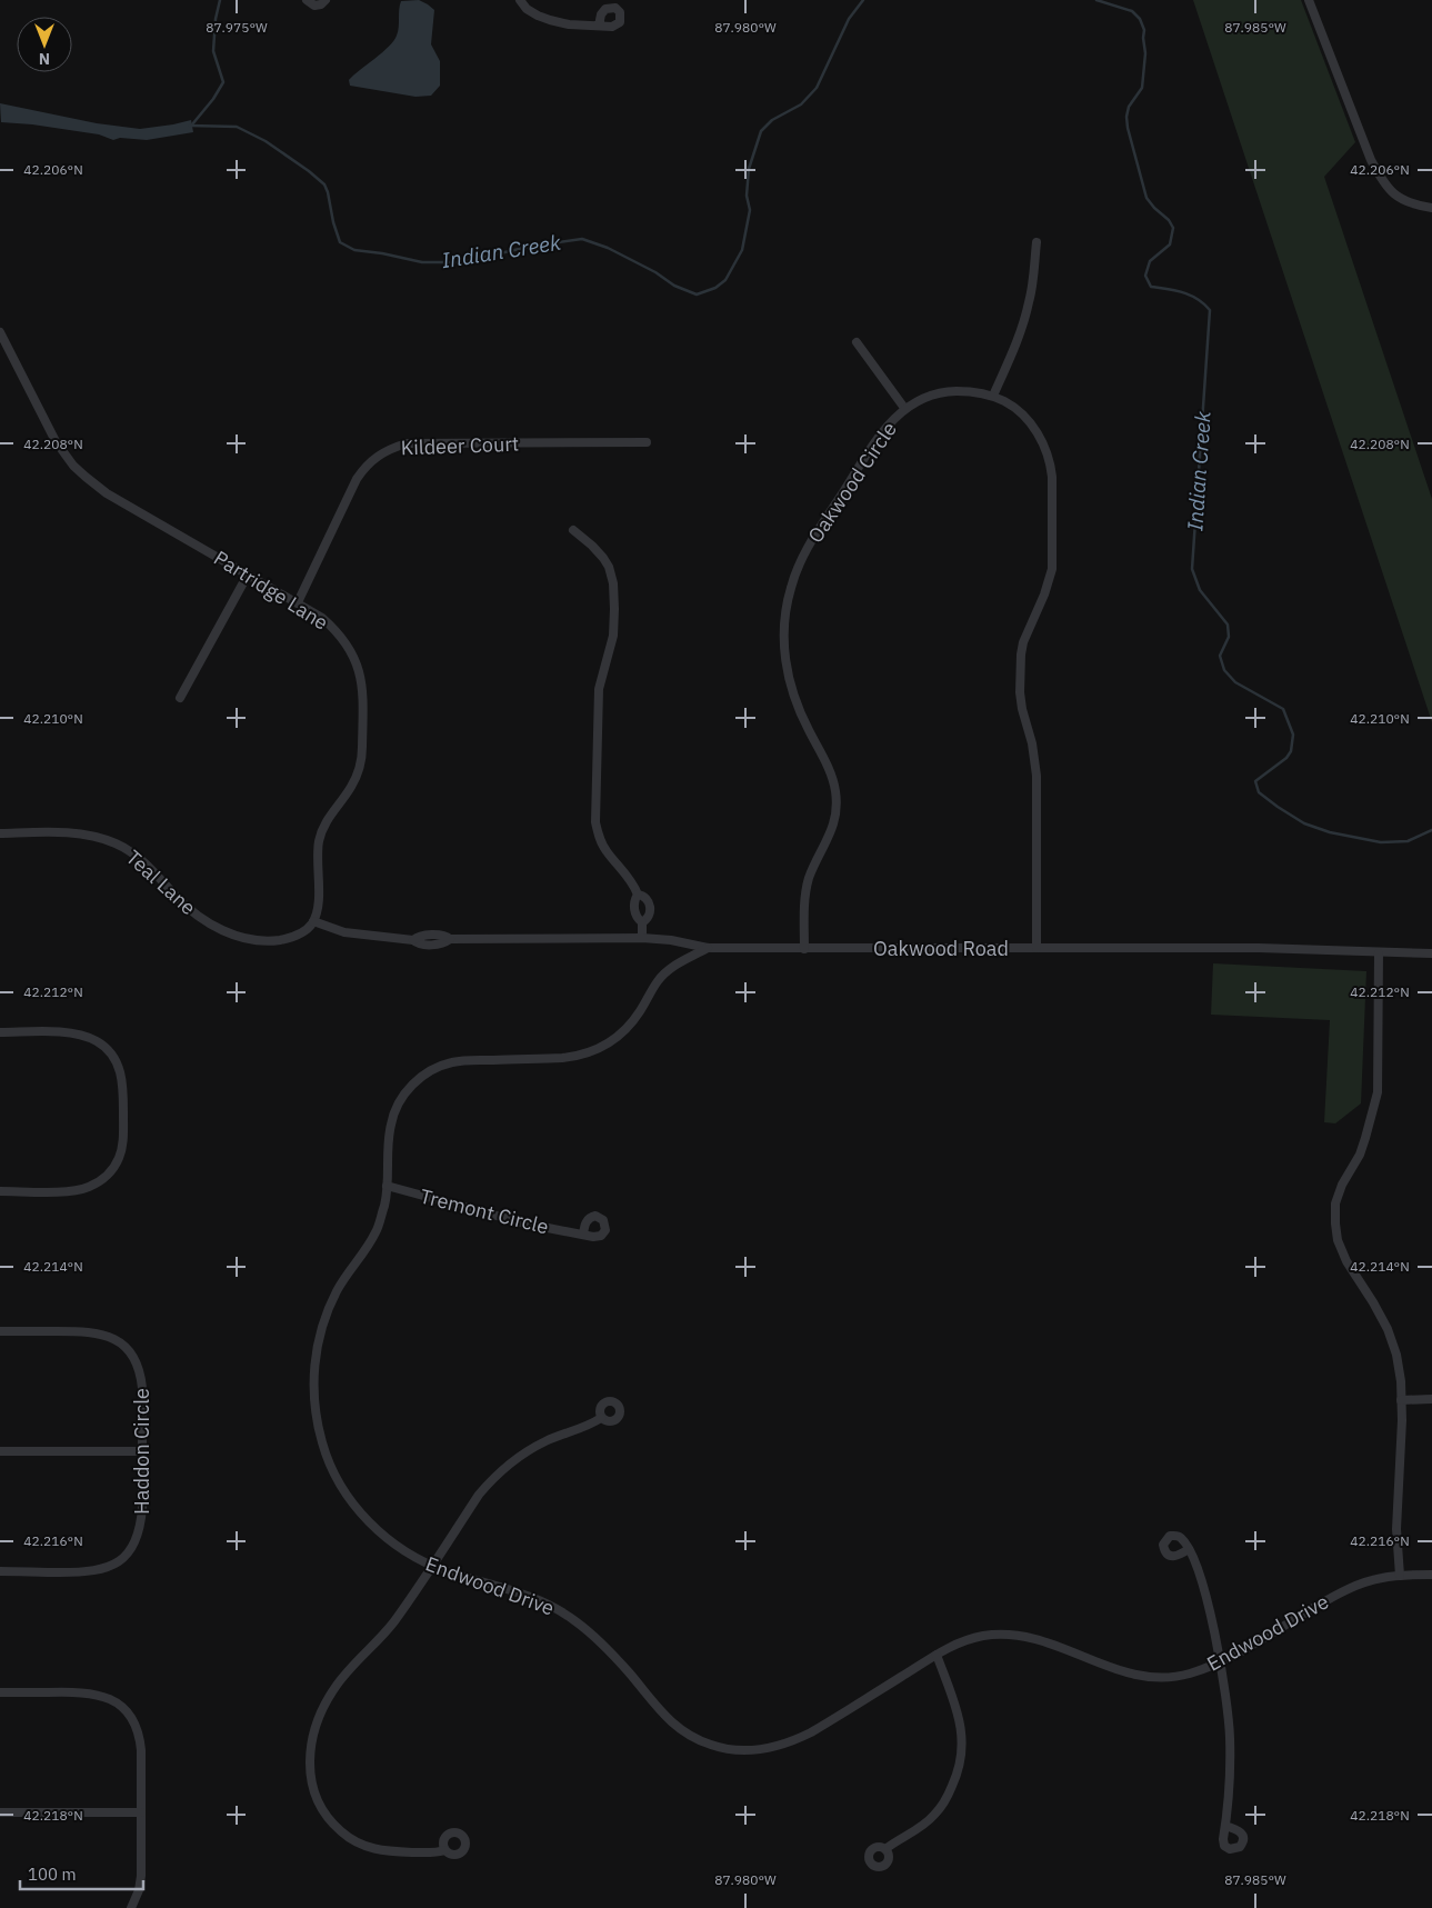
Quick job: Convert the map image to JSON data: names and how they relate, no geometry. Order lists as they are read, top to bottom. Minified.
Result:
{"streets":{"street":["Kildeer Court","Oakwood Circle","Partridge Lane","Teal Lane","Oakwood Road","Tremont Circle","Haddon Circle","Endwood Drive"]},"crossings":[["Kildeer Court","Partridge Lane"],["Oakwood Circle","Oakwood Road"],["Partridge Lane","Teal Lane"],["Partridge Lane","Oakwood Road"],["Teal Lane","Oakwood Road"],["Oakwood Road","Endwood Drive"],["Tremont Circle","Endwood Drive"]],"water":["Indian Creek"],"scale_bar":"100 m","north":"bottom","coordinates":["87.975°W","87.980°W","87.985°W","42.206°N","42.208°N","42.210°N","42.212°N","42.214°N","42.216°N","42.218°N"]}
